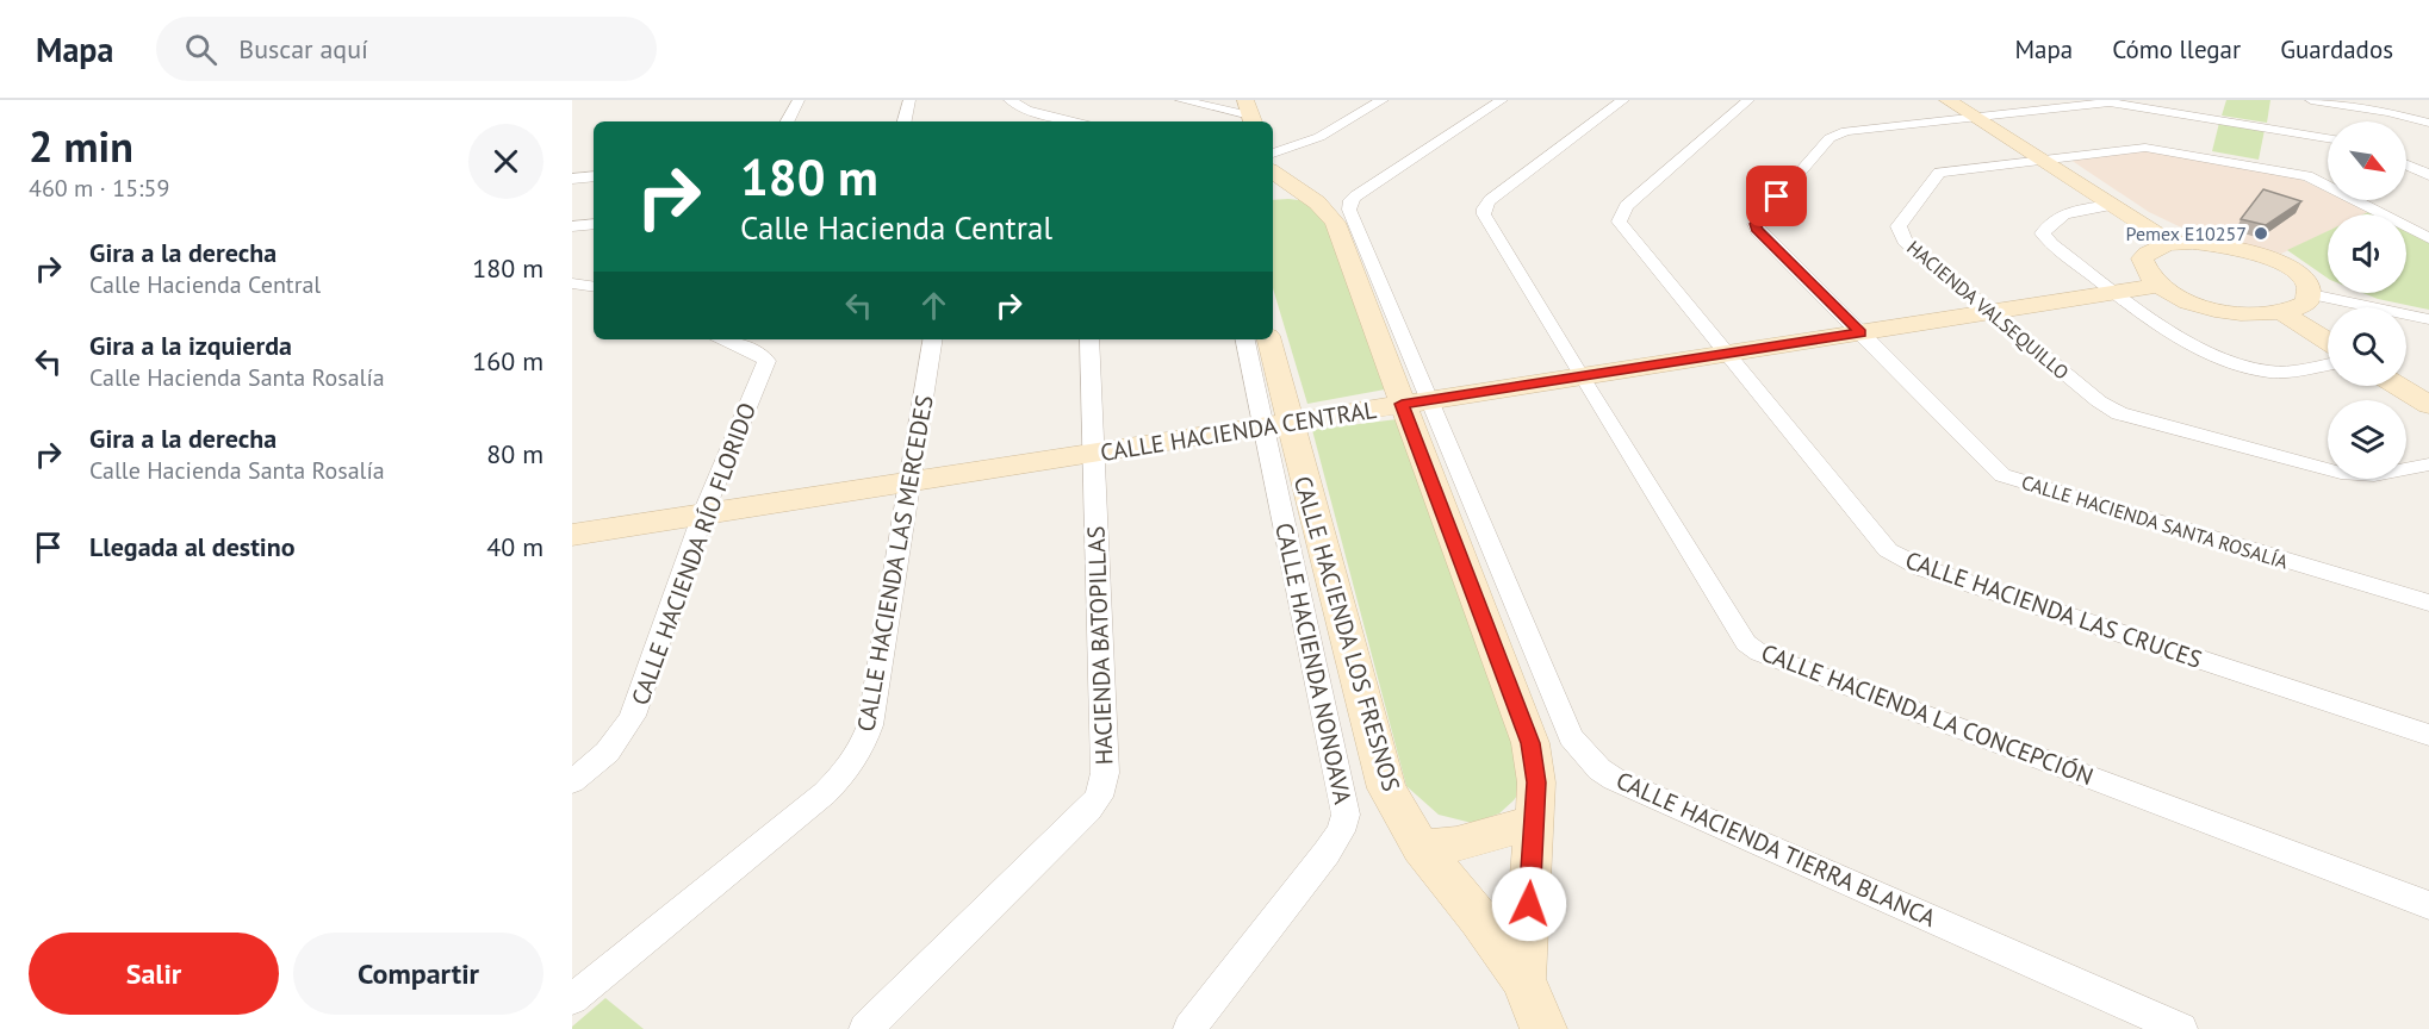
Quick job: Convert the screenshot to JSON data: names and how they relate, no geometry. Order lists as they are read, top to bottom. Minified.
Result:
{"streets":{"street":["HACIENDA VALSEQUILLO","CALLE HACIENDA CENTRAL","CALLE HACIENDA SANTA ROSALÍA","CALLE HACIENDA RÍO FLORIDO","CALLE HACIENDA LAS MERCEDES","CALLE HACIENDA LAS CRUCES","CALLE HACIENDA LOS FRESNOS","HACIENDA BATOPILLAS","CALLE HACIENDA NONOAVA","CALLE HACIENDA LA CONCEPCIÓN","CALLE HACIENDA TIERRA BLANCA"]},"crossings":[["HACIENDA VALSEQUILLO","CALLE HACIENDA CENTRAL"],["CALLE HACIENDA CENTRAL","CALLE HACIENDA SANTA ROSALÍA"],["CALLE HACIENDA CENTRAL","CALLE HACIENDA RÍO FLORIDO"],["CALLE HACIENDA CENTRAL","CALLE HACIENDA LAS MERCEDES"],["CALLE HACIENDA CENTRAL","CALLE HACIENDA LAS CRUCES"],["CALLE HACIENDA CENTRAL","CALLE HACIENDA LOS FRESNOS"],["CALLE HACIENDA CENTRAL","HACIENDA BATOPILLAS"],["CALLE HACIENDA CENTRAL","CALLE HACIENDA NONOAVA"],["CALLE HACIENDA CENTRAL","CALLE HACIENDA LA CONCEPCIÓN"],["CALLE HACIENDA CENTRAL","CALLE HACIENDA TIERRA BLANCA"],["CALLE HACIENDA LOS FRESNOS","CALLE HACIENDA NONOAVA"],["CALLE HACIENDA LOS FRESNOS","CALLE HACIENDA TIERRA BLANCA"]],"places":["Pemex E10257"],"north":"bottom right","page":{"header":"Mapa","search":"Buscar aquí","nav":["Mapa","Cómo llegar","Guardados"],"heading":["2 min","460 m · 15:59"],"turn":["180 m","Calle Hacienda Central"],"list":[{"name":"Gira a la derecha","note":"Calle Hacienda Central","value":"180 m"},{"name":"Gira a la izquierda","note":"Calle Hacienda Santa Rosalía","value":"160 m"},{"name":"Gira a la derecha","note":"Calle Hacienda Santa Rosalía","value":"80 m"},{"name":"Llegada al destino","value":"40 m"}],"buttons":["Salir","Compartir"]}}
